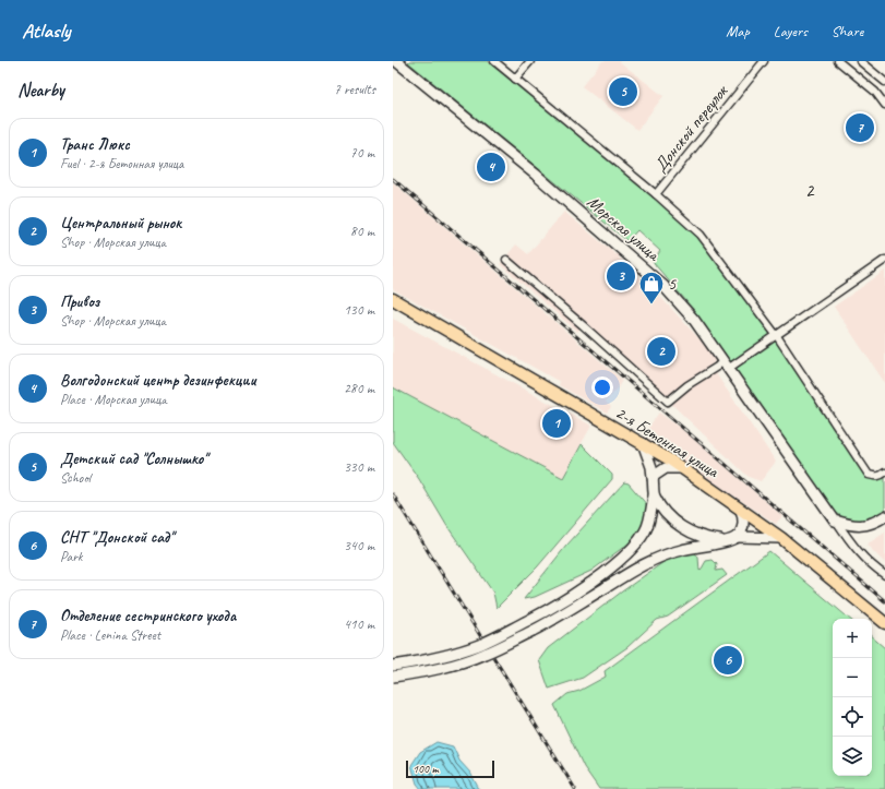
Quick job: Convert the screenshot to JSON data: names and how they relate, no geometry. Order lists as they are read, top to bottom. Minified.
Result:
{"streets":{"main road":["Морская улица","2-я Бетонная улица"],"street":["Донской переулок"]},"districts":["2"],"places":{"shop":["5"]},"scale_bar":"100 m","page":{"header":"Atlasly","nav":["Map","Layers","Share"],"heading":["Nearby","7 results"],"pins":["5","7","4","3","2","1","6"],"list":[{"mark":"1","name":"Транс Люкс","note":"Fuel · 2-я Бетонная улица","value":"70 m"},{"mark":"2","name":"Центральный рынок","note":"Shop · Морская улица","value":"80 m"},{"mark":"3","name":"Привоз","note":"Shop · Морская улица","value":"130 m"},{"mark":"4","name":"Волгодонский центр дезинфекции","note":"Place · Морская улица","value":"280 m"},{"mark":"5","name":"Детский сад \"Солнышко\"","note":"School","value":"330 m"},{"mark":"6","name":"СНТ \"Донской сад\"","note":"Park","value":"340 m"},{"mark":"7","name":"Отделение сестринского ухода","note":"Place · Lenina Street","value":"410 m"}],"map_buttons":["+","−"],"scale":"100 m"}}
